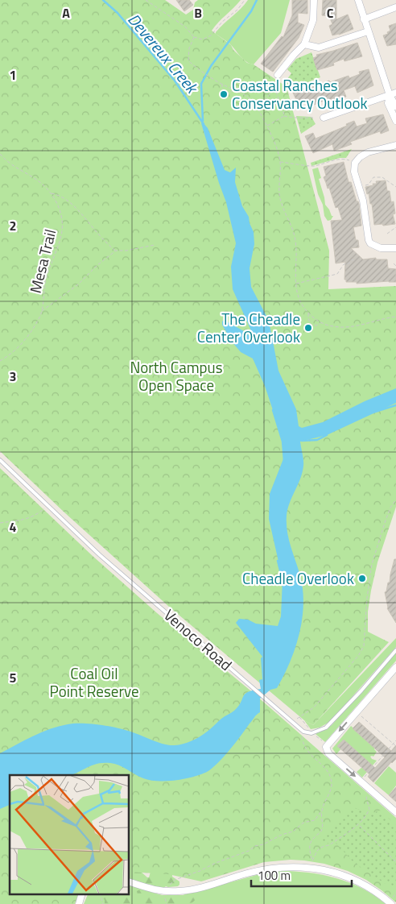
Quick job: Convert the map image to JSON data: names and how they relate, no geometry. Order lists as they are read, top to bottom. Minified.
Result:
{"streets":{"lane":["Venoco Road"],"path":["Mesa Trail"]},"water":["Devereux Creek"],"parks":["North Campus Open Space","Coal Oil Point Reserve"],"places":["Coastal Ranches Conservancy Outlook","The Cheadle Center Overlook","Cheadle Overlook"],"scale_bar":"100 m","grid":{"columns":["A","B","C"],"rows":["1","2","3","4","5"]}}
